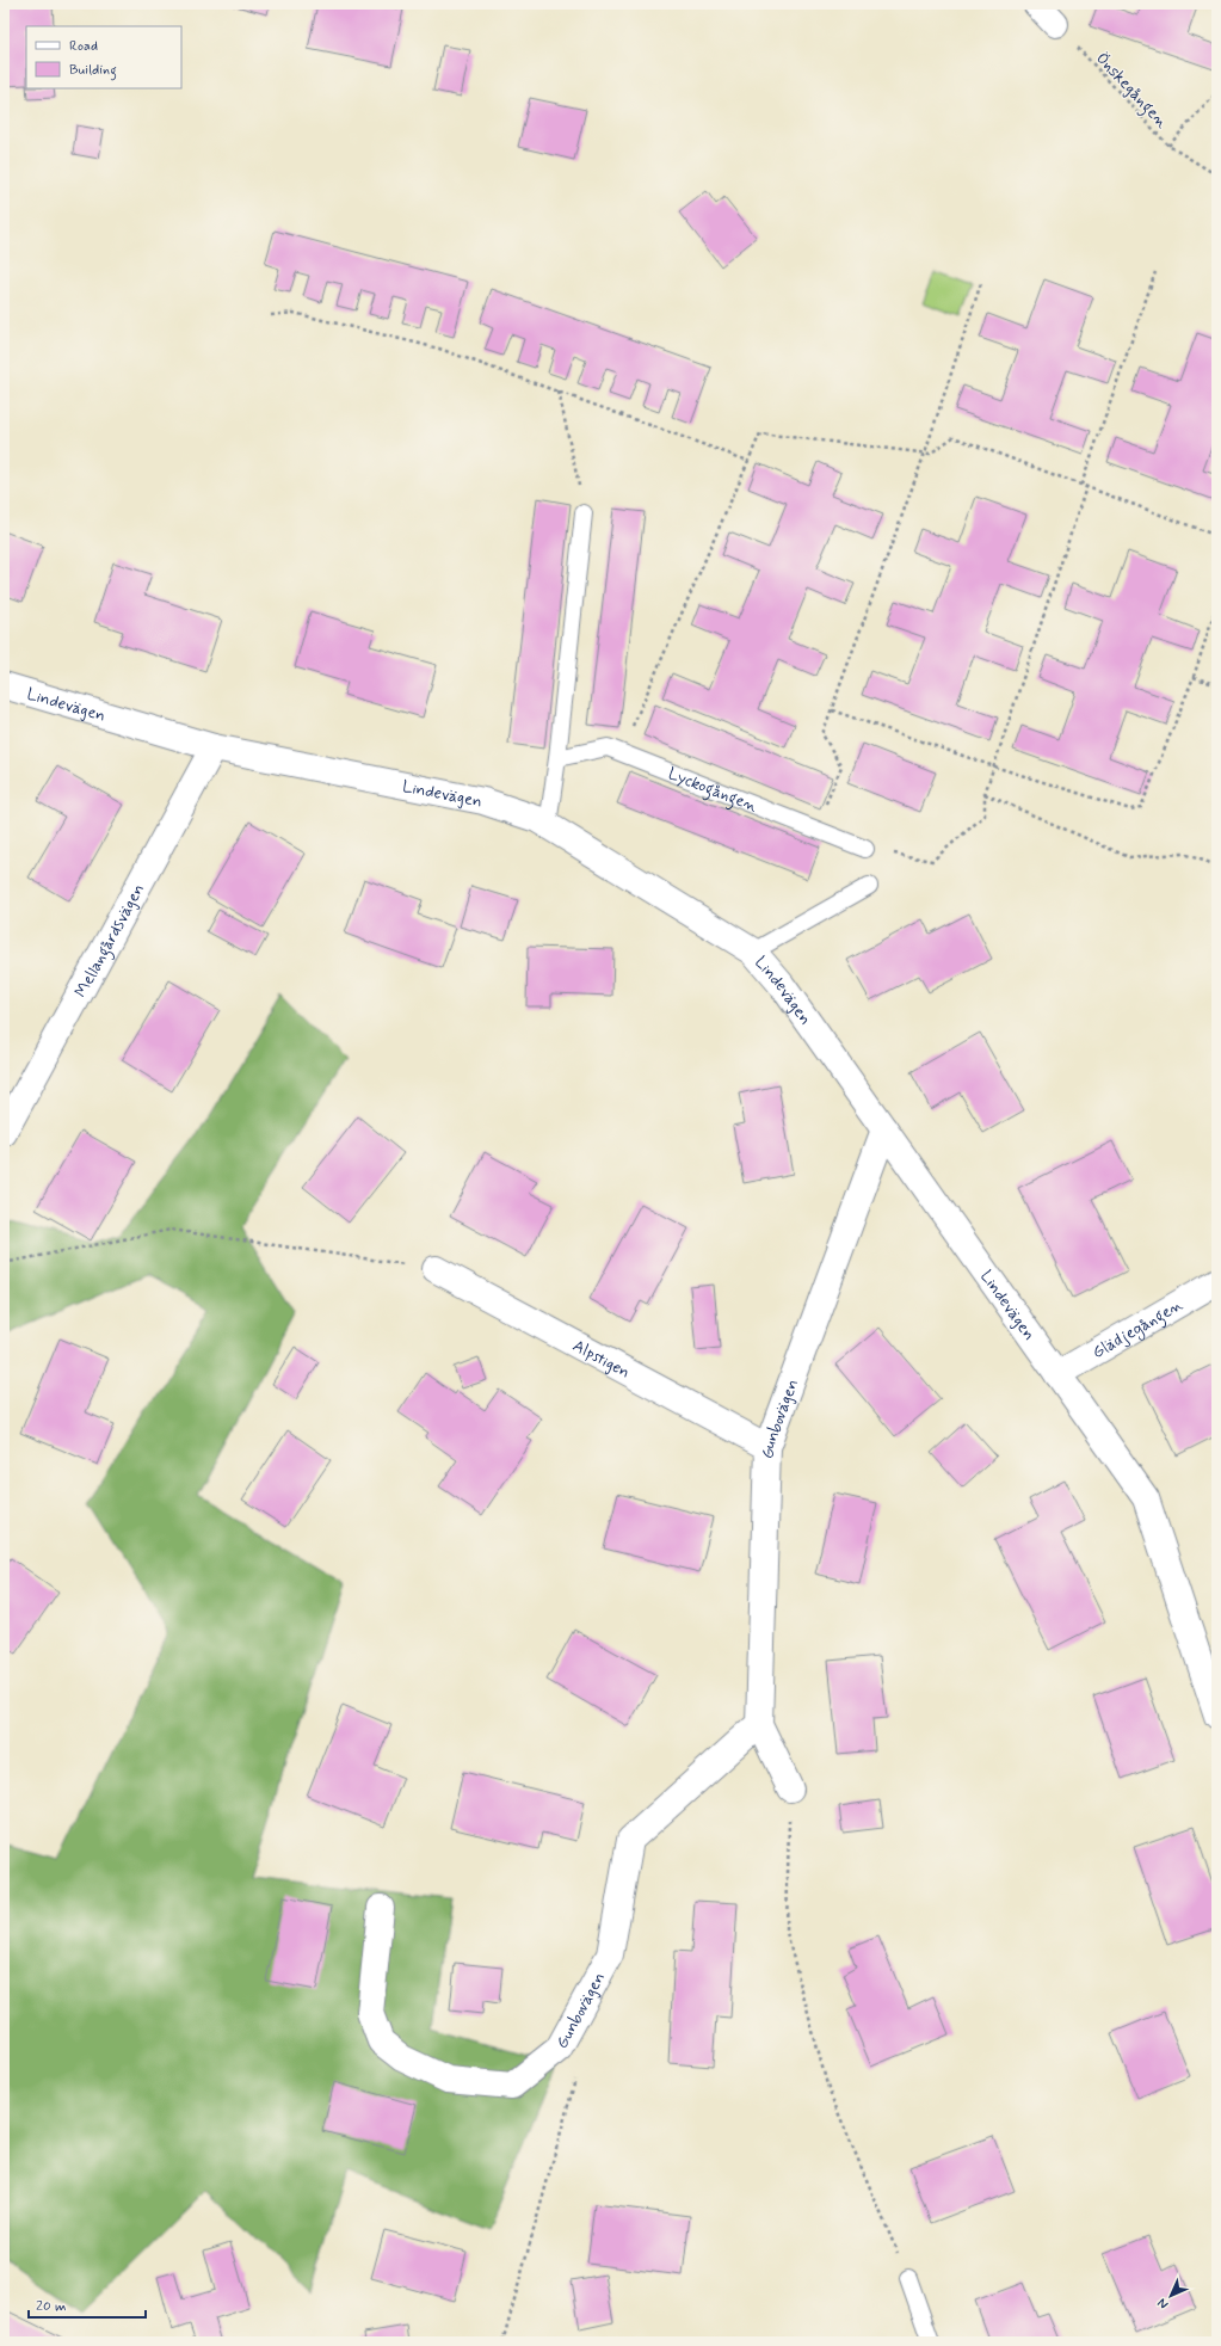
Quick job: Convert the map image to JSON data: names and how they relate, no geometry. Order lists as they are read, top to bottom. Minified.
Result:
{"streets":{"street":["Lindevägen","Mellangårdsvägen","Glädjegången","Alpstigen","Gunbovägen"],"lane":["Lyckogången"],"path":["Önskegången"]},"crossings":[["Lindevägen","Mellangårdsvägen"],["Lindevägen","Glädjegången"],["Lindevägen","Gunbovägen"],["Alpstigen","Gunbovägen"]],"legend":["Road","Building"],"scale_bar":"20 m","north":"bottom left"}
